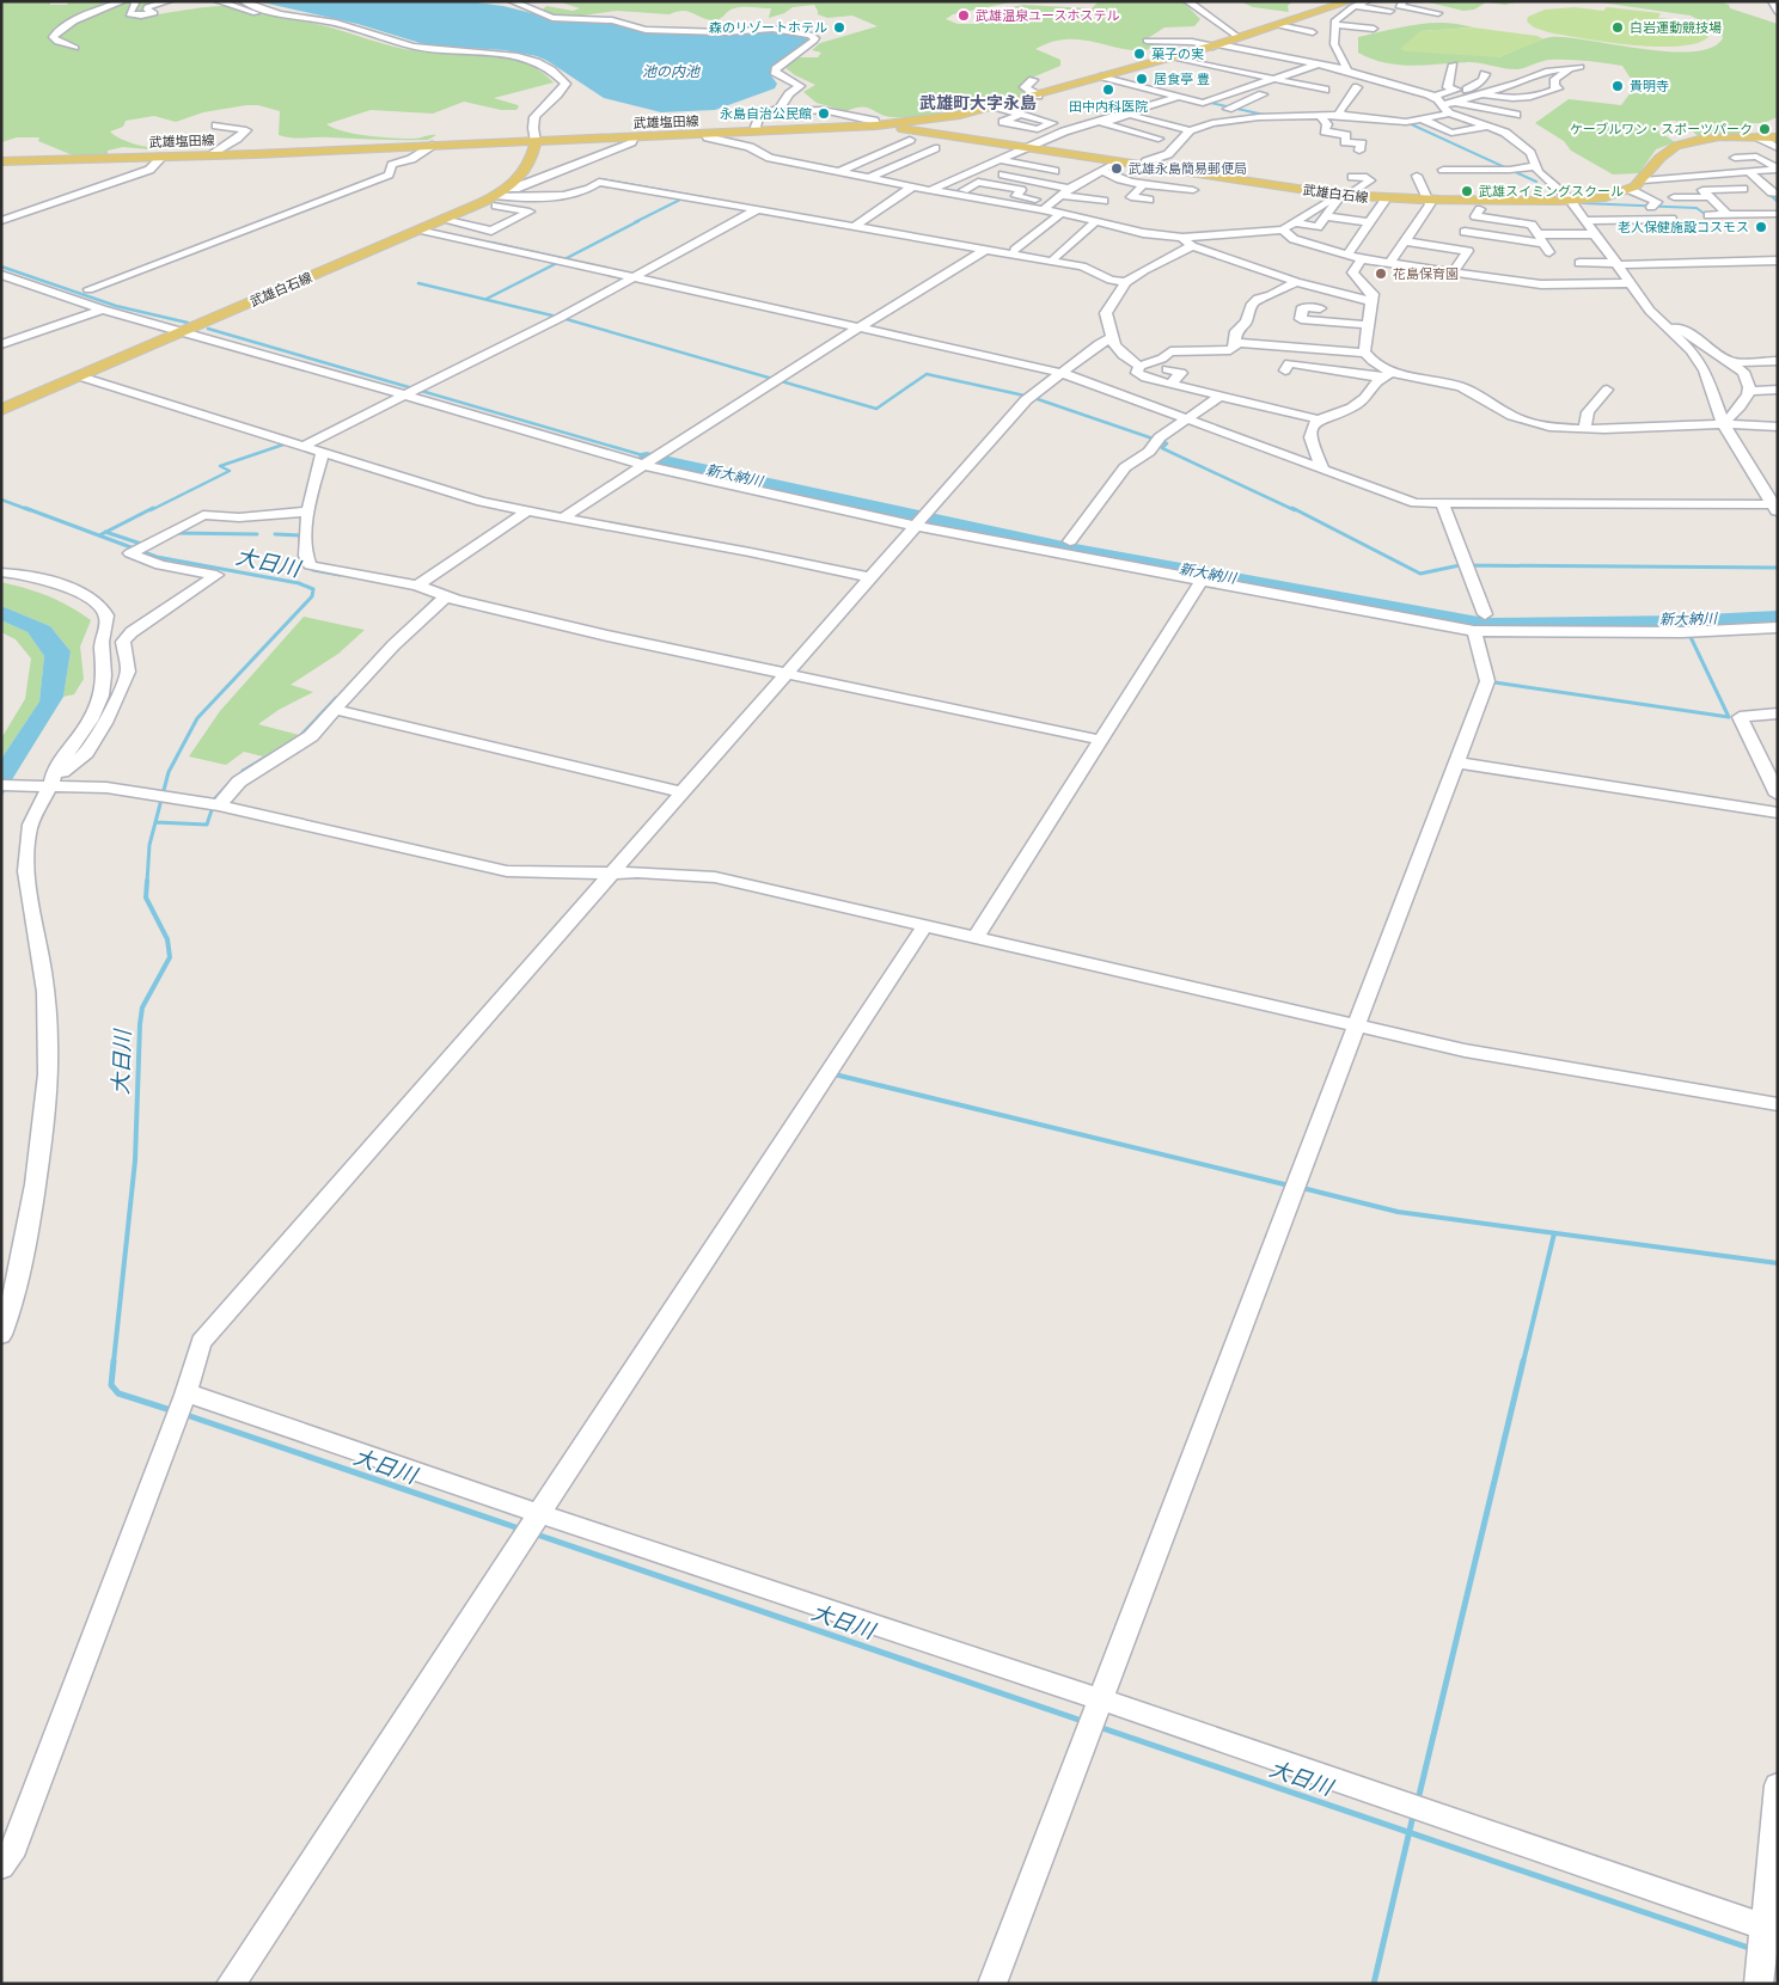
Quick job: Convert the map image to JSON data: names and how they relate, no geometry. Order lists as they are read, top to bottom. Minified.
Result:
{"streets":{"main road":["武雄塩田線","武雄白石線"]},"crossings":[["武雄塩田線","武雄白石線"]],"districts":["武雄町大字永島"],"water":["池の内池","新大納川","大日川"],"places":["武雄温泉ユースホステル","森のリゾートホテル","白岩運動競技場","菓子の実","居食亭 豊","貴明寺","田中内科医院","永島自治公民館","ケーブルワン・スポーツパーク","武雄永島簡易郵便局","武雄スイミングスクール","老人保健施設コスモス","花島保育園"]}
